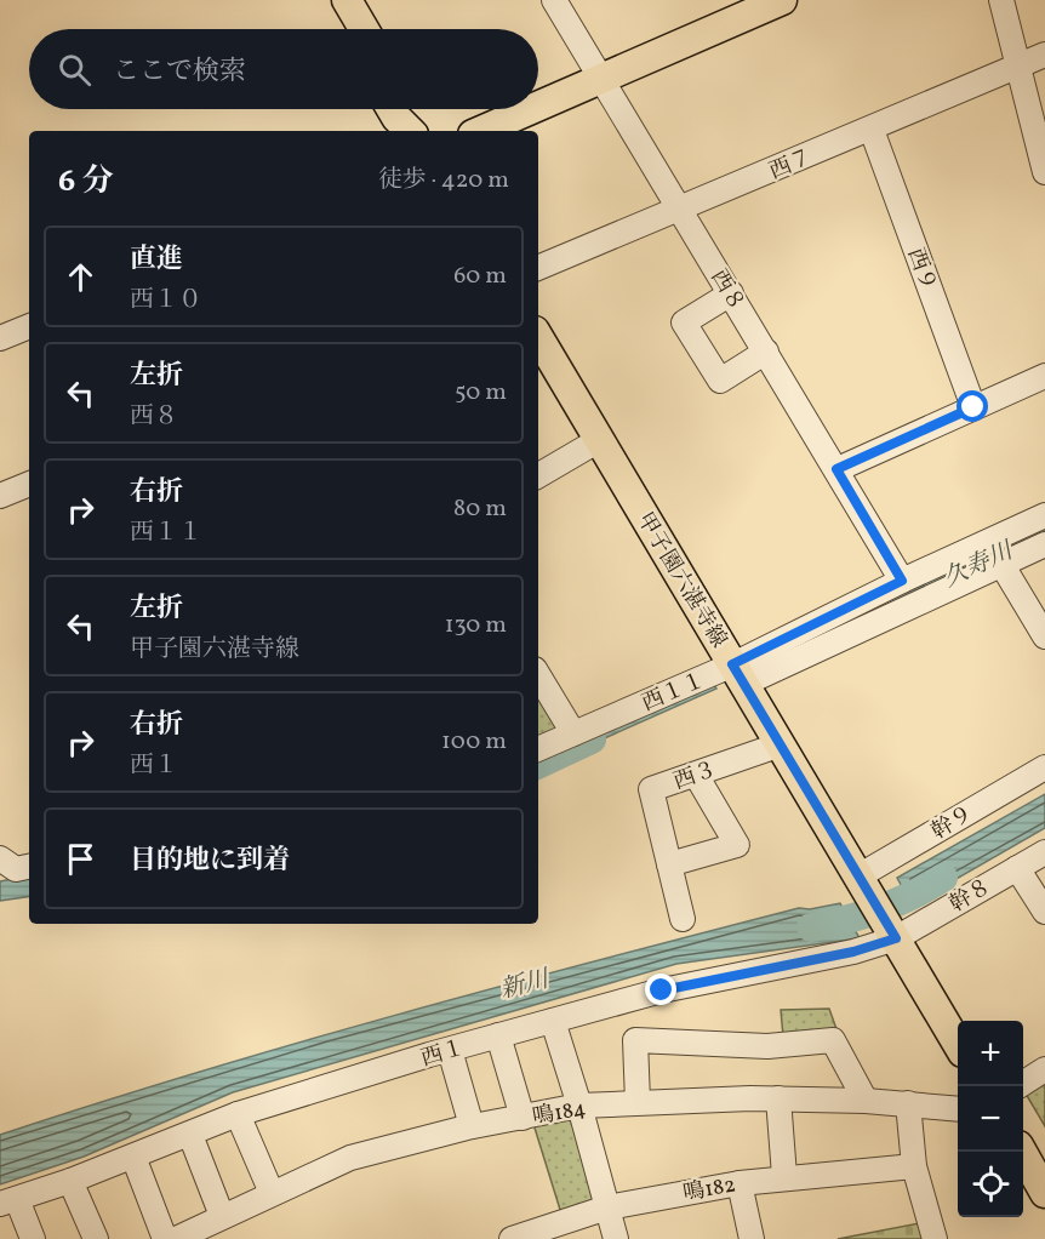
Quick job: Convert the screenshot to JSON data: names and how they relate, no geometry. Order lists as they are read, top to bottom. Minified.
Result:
{"streets":{"main road":["甲子園六湛寺線"],"street":["西７","西９","西８","西１１","西３","幹９","幹８","西１","鳴184","鳴182"]},"crossings":[["西７","西９"],["西７","西８"],["西８","西１１"],["甲子園六湛寺線","西１１"],["甲子園六湛寺線","西３"],["甲子園六湛寺線","幹９"],["甲子園六湛寺線","幹８"],["甲子園六湛寺線","西１"],["幹８","西１"]],"water":["久寿川","新川"],"page":{"search":"ここで検索","heading":["6 分","徒歩 · 420 m"],"list":[["直進","西１０","60 m"],["左折","西８","50 m"],["右折","西１１","80 m"],["左折","甲子園六湛寺線","130 m"],["右折","西１","100 m"],"目的地に到着"],"map_buttons":["+","−"]}}
